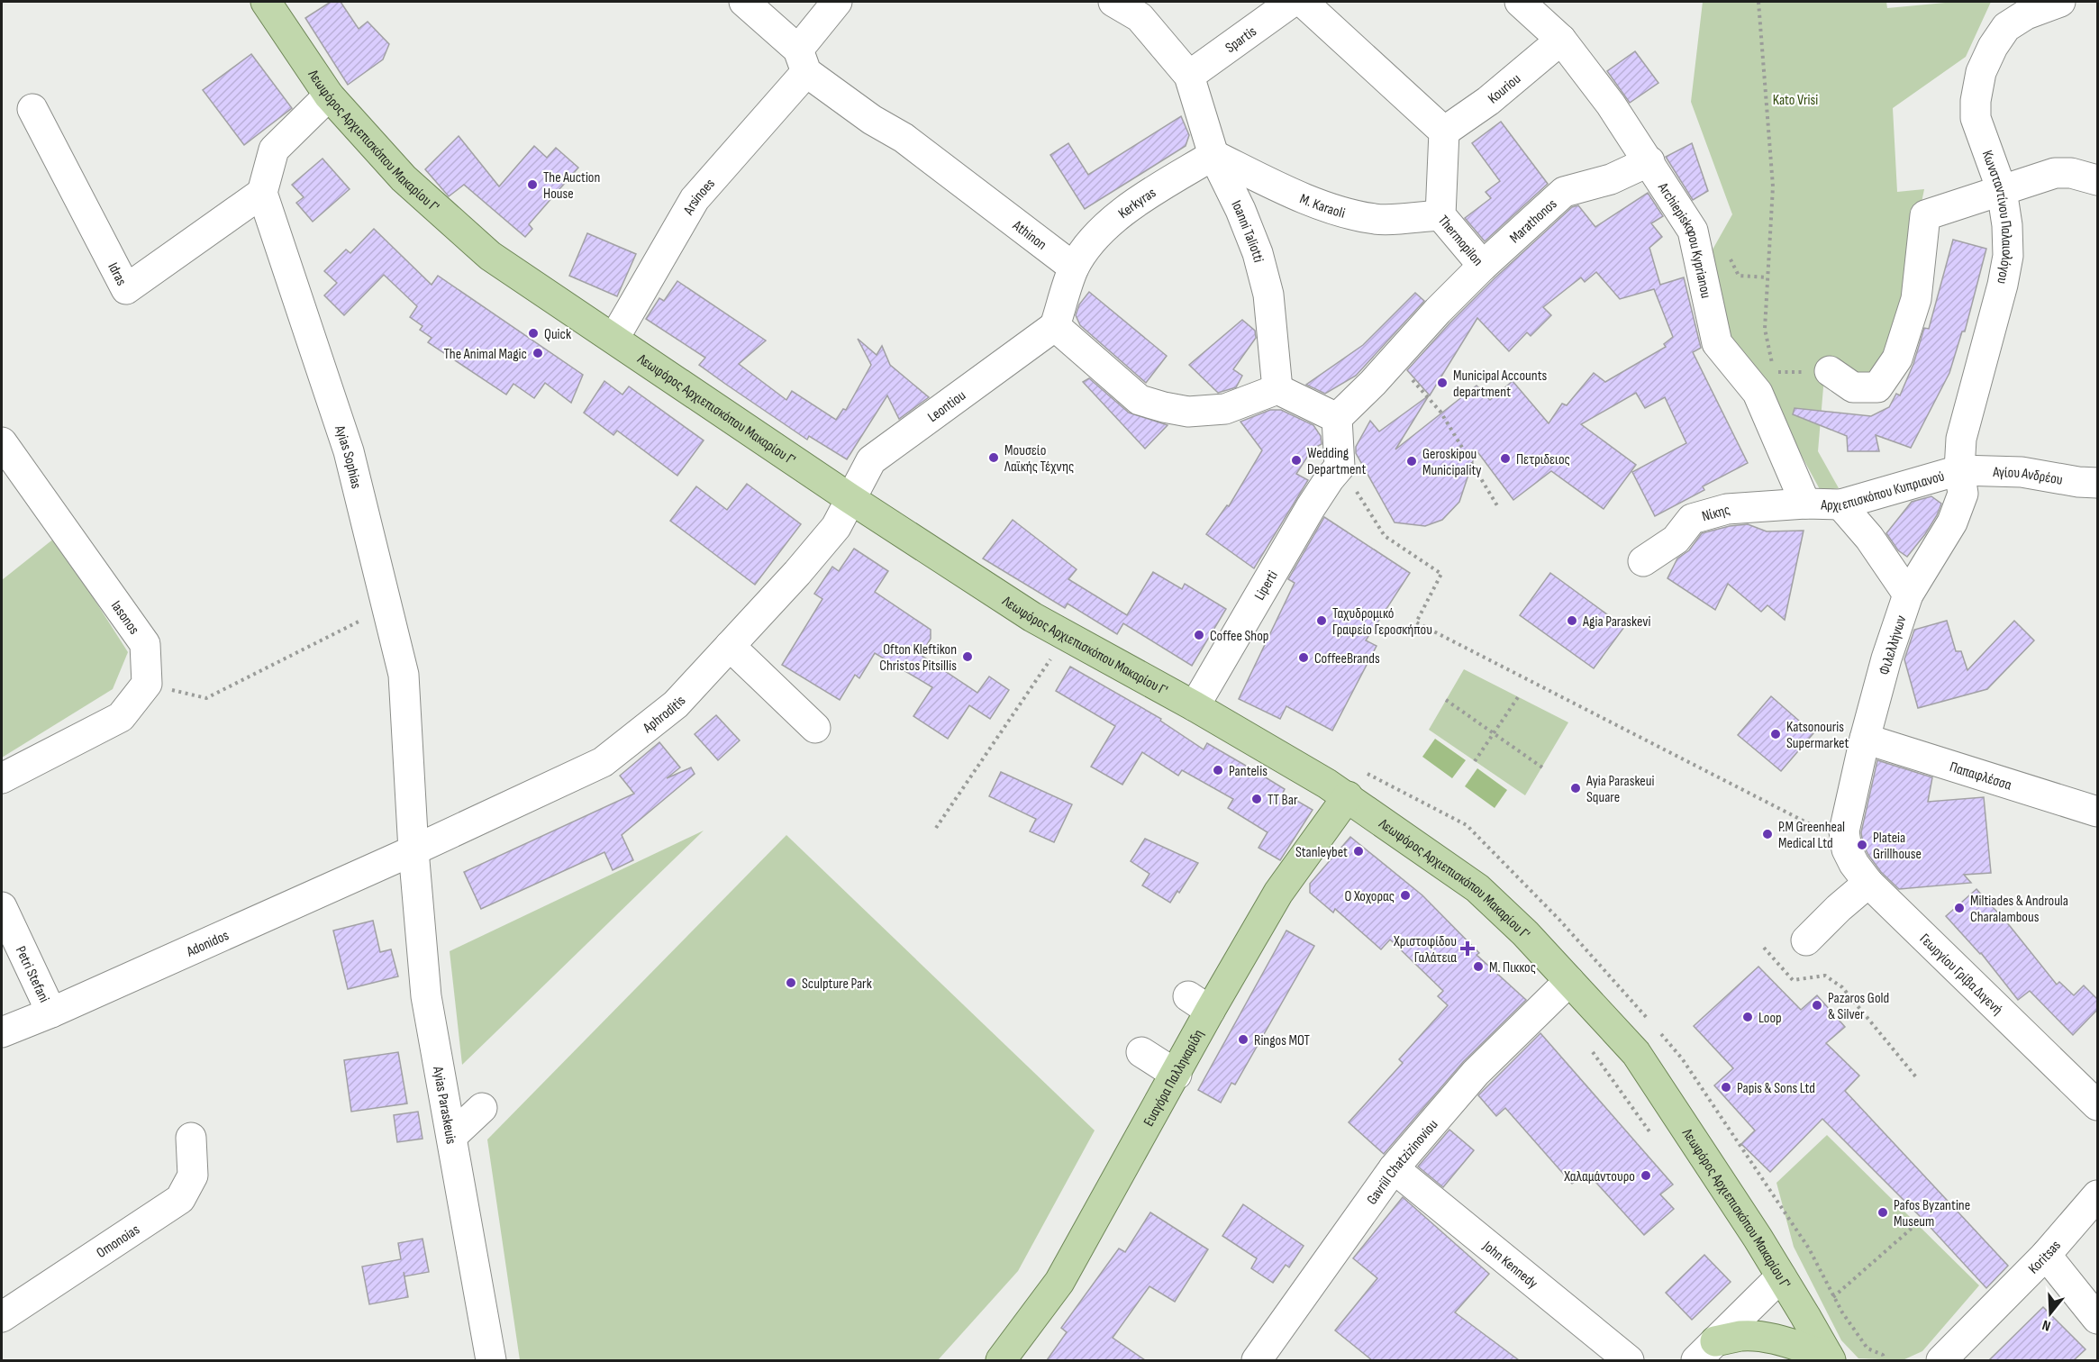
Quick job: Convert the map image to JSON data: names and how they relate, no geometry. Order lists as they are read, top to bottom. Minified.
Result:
{"streets":{"main road":["Λεωφόρος Αρχιεπισκόπου Μακαρίου Γ'","Ευαγόρα Παλληκαρίδη"],"street":["Spartis","Kouriou","Arsinoes","Kerkyras","M. Karaoli","Κωνσταντίνου Παλαιολόγου","Marathonos","Ioanni Taliotti","Athinon","Thermopilon","Archiepiskopou Kyprianou","Idras","Leontiou","Ayias Sophias","Αγίου Ανδρέου","Αρχιεπισκόπου Κυπριανού","Νίκης","Liperti","Iasonos","Φιλελλήνων","Aphroditis","Παπαφλέσσα","Adonidos","Γεωργίου Γρίβα Διγενή","Petri Stefani","Ayias Paraskeuis","Gavriil Chatzizinoviou","Omonoias","Koritsas","John Kennedy"]},"crossings":[["Spartis","Ioanni Taliotti"],["Kouriou","Thermopilon"],["Kouriou","Archiepiskopou Kyprianou"],["Λεωφόρος Αρχιεπισκόπου Μακαρίου Γ'","Arsinoes"],["Λεωφόρος Αρχιεπισκόπου Μακαρίου Γ'","Leontiou"],["Λεωφόρος Αρχιεπισκόπου Μακαρίου Γ'","Liperti"],["Λεωφόρος Αρχιεπισκόπου Μακαρίου Γ'","Aphroditis"],["Λεωφόρος Αρχιεπισκόπου Μακαρίου Γ'","Ευαγόρα Παλληκαρίδη"],["Λεωφόρος Αρχιεπισκόπου Μακαρίου Γ'","Gavriil Chatzizinoviou"],["Arsinoes","Athinon"],["Kerkyras","M. Karaoli"],["Kerkyras","Ioanni Taliotti"],["Kerkyras","Athinon"],["M. Karaoli","Ioanni Taliotti"],["M. Karaoli","Thermopilon"],["Κωνσταντίνου Παλαιολόγου","Αγίου Ανδρέου"],["Κωνσταντίνου Παλαιολόγου","Αρχιεπισκόπου Κυπριανού"],["Κωνσταντίνου Παλαιολόγου","Φιλελλήνων"],["Marathonos","Thermopilon"],["Marathonos","Archiepiskopou Kyprianou"],["Archiepiskopou Kyprianou","Αρχιεπισκόπου Κυπριανού"],["Archiepiskopou Kyprianou","Νίκης"],["Idras","Ayias Sophias"],["Leontiou","Aphroditis"],["Ayias Sophias","Aphroditis"],["Ayias Sophias","Adonidos"],["Ayias Sophias","Ayias Paraskeuis"],["Αγίου Ανδρέου","Αρχιεπισκόπου Κυπριανού"],["Αγίου Ανδρέου","Φιλελλήνων"],["Αρχιεπισκόπου Κυπριανού","Νίκης"],["Αρχιεπισκόπου Κυπριανού","Φιλελλήνων"],["Φιλελλήνων","Παπαφλέσσα"],["Φιλελλήνων","Γεωργίου Γρίβα Διγενή"],["Aphroditis","Adonidos"],["Aphroditis","Ayias Paraskeuis"],["Adonidos","Petri Stefani"],["Adonidos","Ayias Paraskeuis"],["Gavriil Chatzizinoviou","John Kennedy"]],"parks":["Kato Vrisi"],"places":{"other":["The Auction House","Quick","The Animal Magic","Municipal Accounts department","Μουσείο Λαϊκής Τέχνης","Πετριδειος","Wedding Department","Geroskipou Municipality","Ταχυδρομικό Γραφείο Γεροσκήπου","Agia Paraskevi","Coffee Shop","Ofton Kleftikon Christos Pitsillis","CoffeeBrands","Katsonouris Supermarket","Pantelis","Ayia Paraskeui Square","TT Bar","P.M Greenheal Medical Ltd","Plateia Grillhouse","Stanleybet","Ο Χοχορας","Miltiades & Androula Charalambous","Μ. Πικκος","Sculpture Park","Pazaros Gold & Silver","Loop","Ringos MOT","Papis & Sons Ltd","Χαλαμάντουρο","Pafos Byzantine Museum"],"health":["Χριστοφίδου Γαλάτεια"]},"north":"bottom"}
